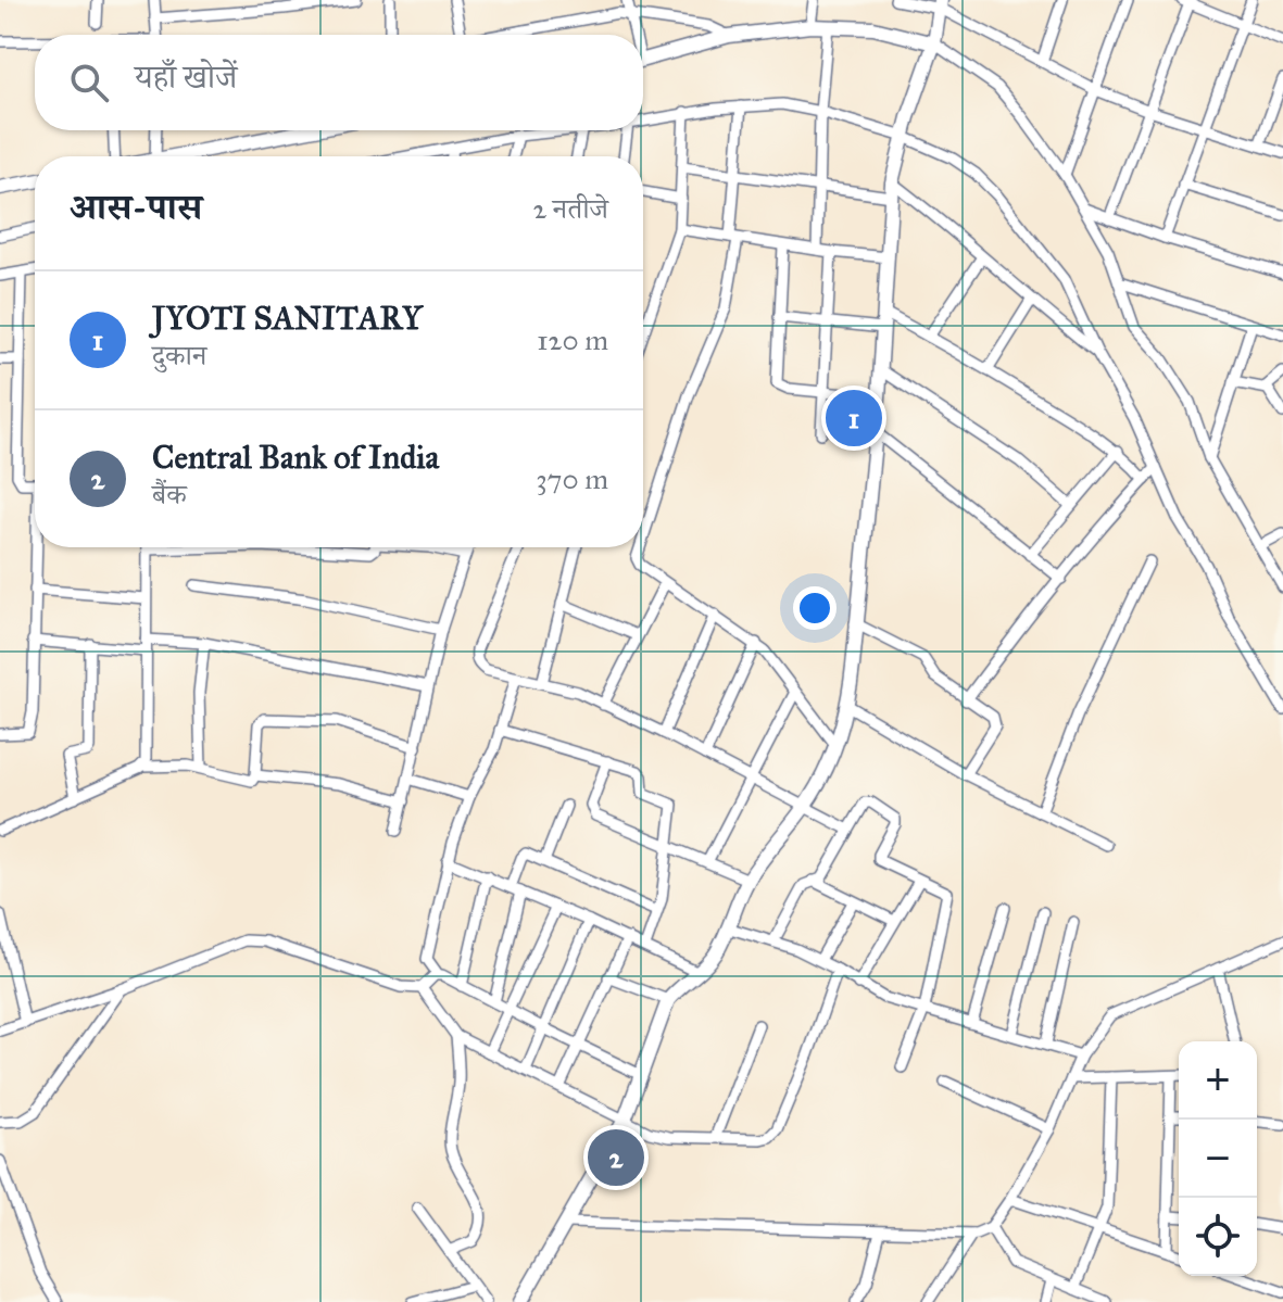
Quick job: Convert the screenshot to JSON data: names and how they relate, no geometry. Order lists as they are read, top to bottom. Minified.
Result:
{"page":{"search":"यहाँ खोजें","heading":["आस-पास","2 नतीजे"],"list":[{"mark":"1","name":"JYOTI SANITARY","note":"दुकान","value":"120 m"},{"mark":"2","name":"Central Bank of India","note":"बैंक","value":"370 m"}],"pins":["1","2"],"map_buttons":["+","−"]}}
